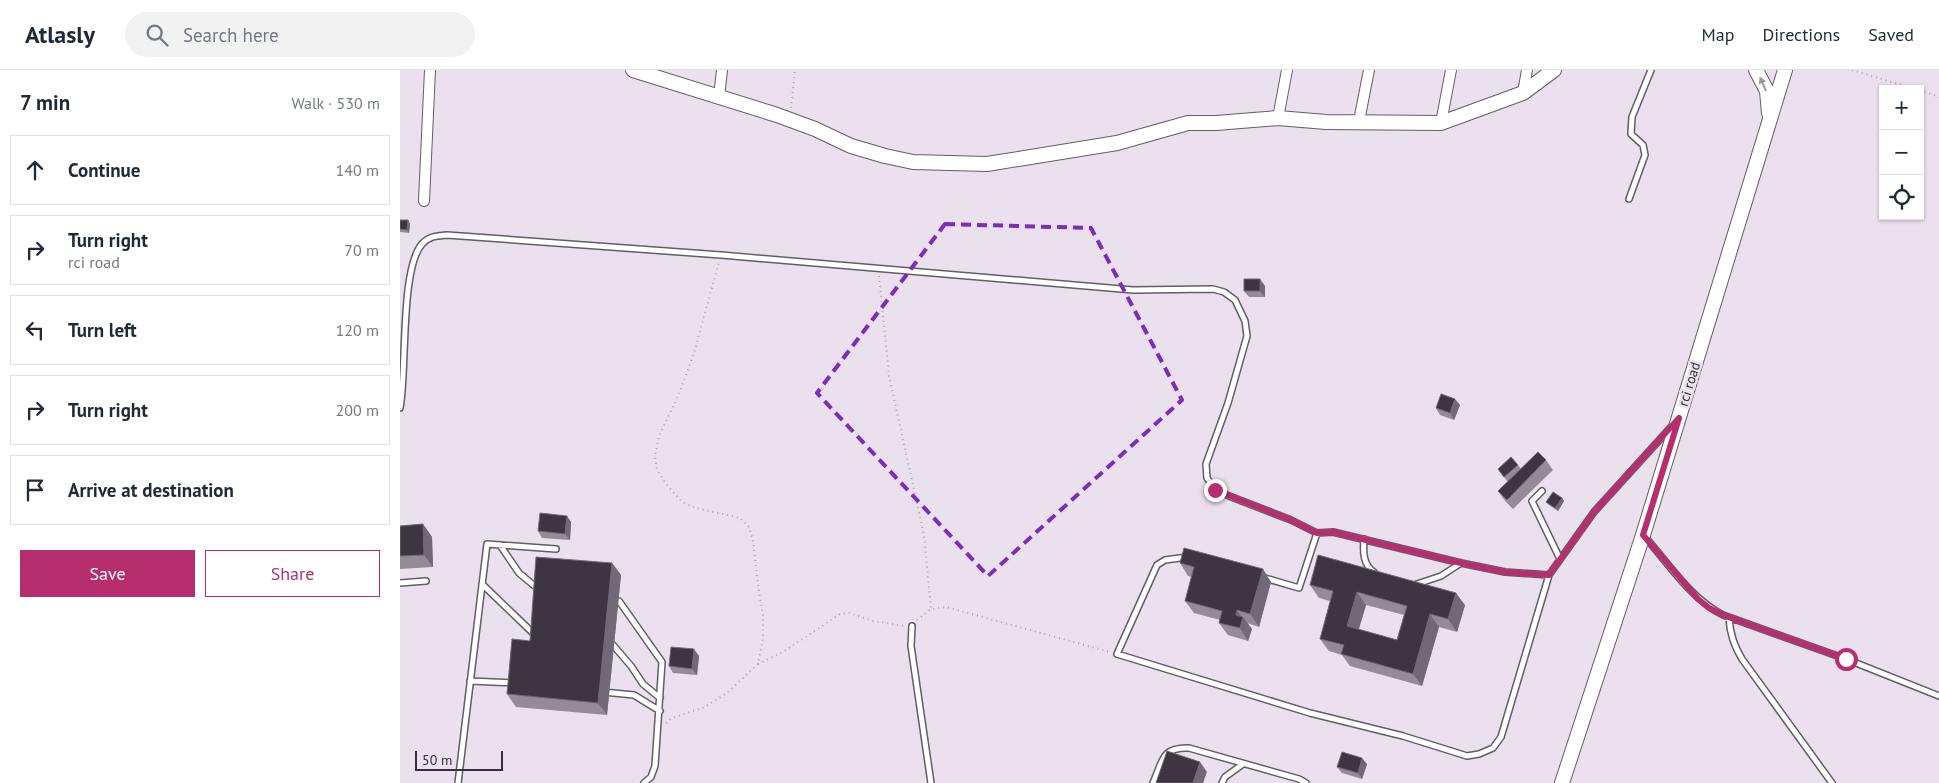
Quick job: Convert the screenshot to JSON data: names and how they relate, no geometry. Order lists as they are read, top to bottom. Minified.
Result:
{"streets":{"main road":["rci road"]},"scale_bar":"50 m","page":{"header":"Atlasly","search":"Search here","nav":["Map","Directions","Saved"],"heading":["7 min","Walk · 530 m"],"map_buttons":["+","−"],"list":[["Continue","140 m"],["Turn right","rci road","70 m"],["Turn left","120 m"],["Turn right","200 m"],"Arrive at destination"],"buttons":["Save","Share"],"scale":"50 m"}}
